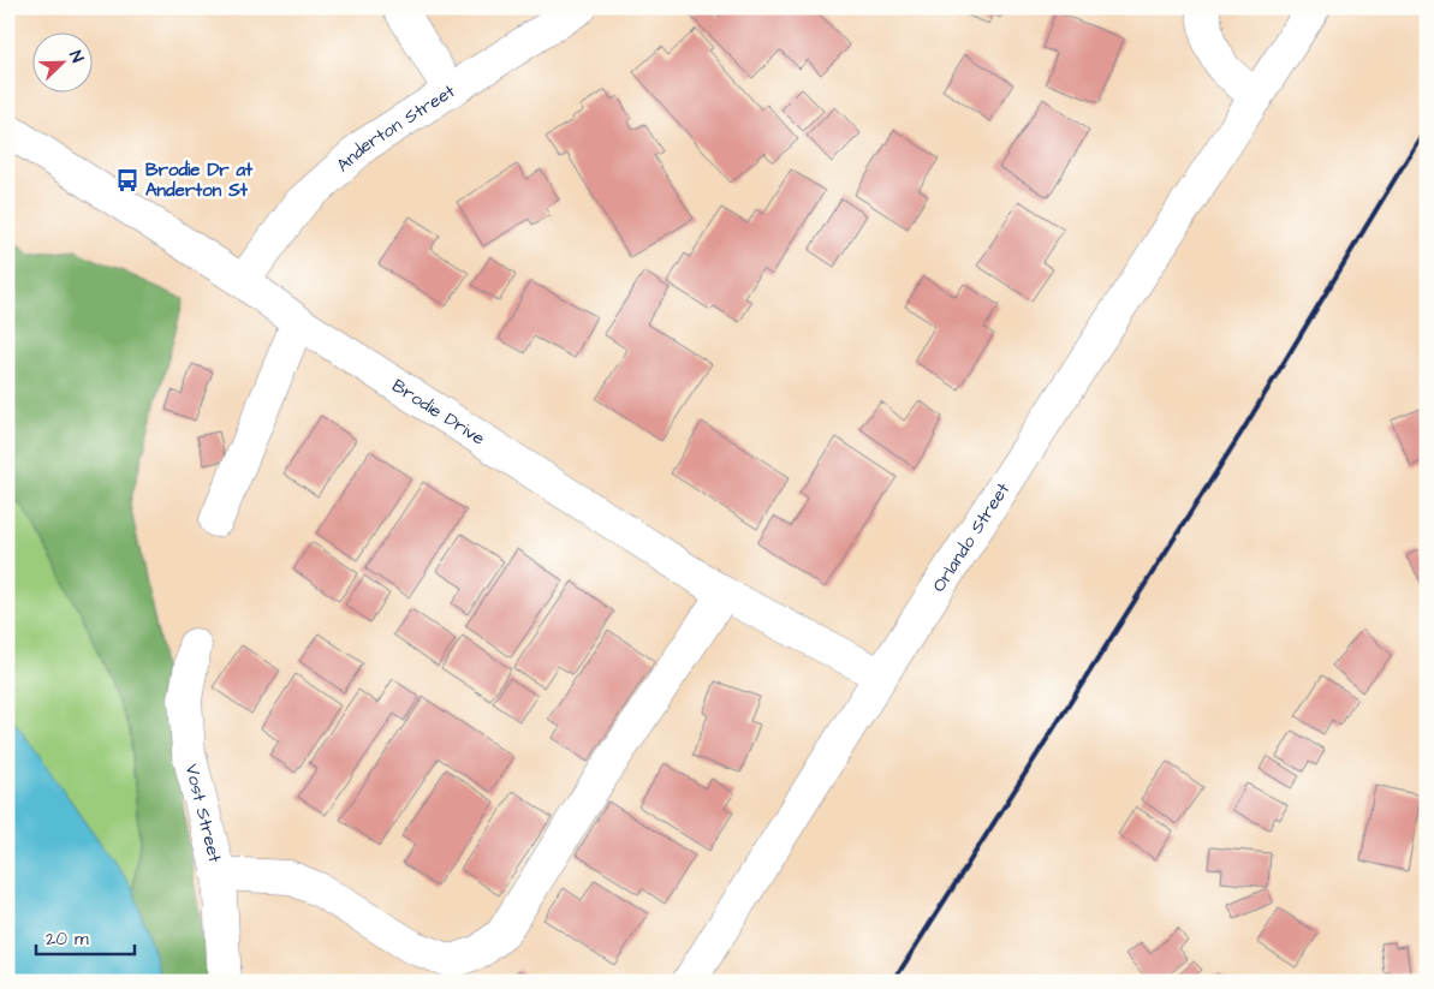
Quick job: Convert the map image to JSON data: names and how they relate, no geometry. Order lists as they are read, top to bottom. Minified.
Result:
{"streets":{"street":["Anderton Street","Brodie Drive","Orlando Street","Vost Street"]},"crossings":[["Anderton Street","Brodie Drive"],["Brodie Drive","Orlando Street"]],"places":{"bus stop":["Brodie Dr at Anderton St"]},"scale_bar":"20 m","north":"top right"}
